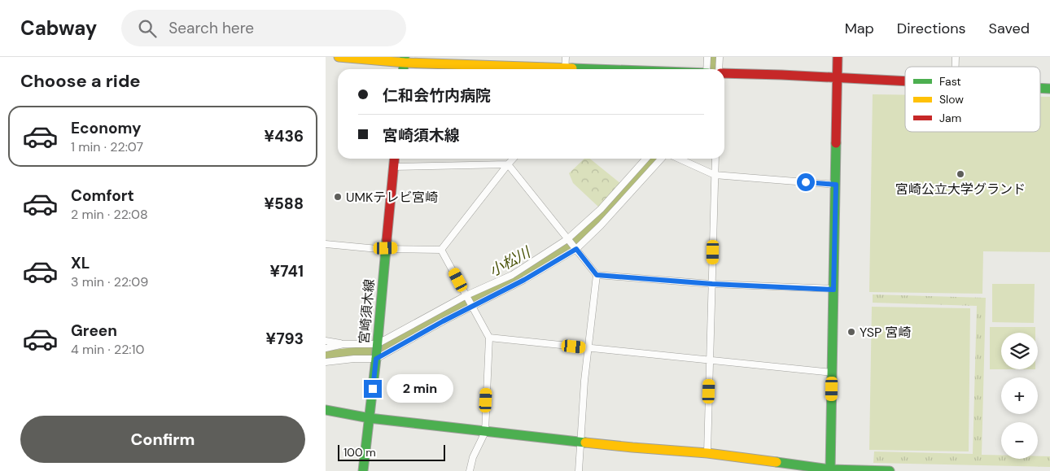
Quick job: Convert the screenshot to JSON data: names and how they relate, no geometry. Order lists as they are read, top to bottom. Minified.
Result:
{"streets":{"street":["宮崎須木線"]},"water":["小松川"],"places":["宮崎公立大学グランド","UMKテレビ宮崎","YSP 宮崎"],"legend":["Fast","Slow","Jam"],"scale_bar":"100 m","page":{"header":"Cabway","search":"Search here","nav":["Map","Directions","Saved"],"heading":"Choose a ride","banner":["仁和会竹内病院","宮崎須木線"],"list":[{"name":"Economy","note":"1 min · 22:07","value":"¥436"},{"name":"Comfort","note":"2 min · 22:08","value":"¥588"},{"name":"XL","note":"3 min · 22:09","value":"¥741"},{"name":"Green","note":"4 min · 22:10","value":"¥793"}],"map_buttons":["+","−"],"bubble":"2 min","buttons":"Confirm","scale":"100 m"}}
